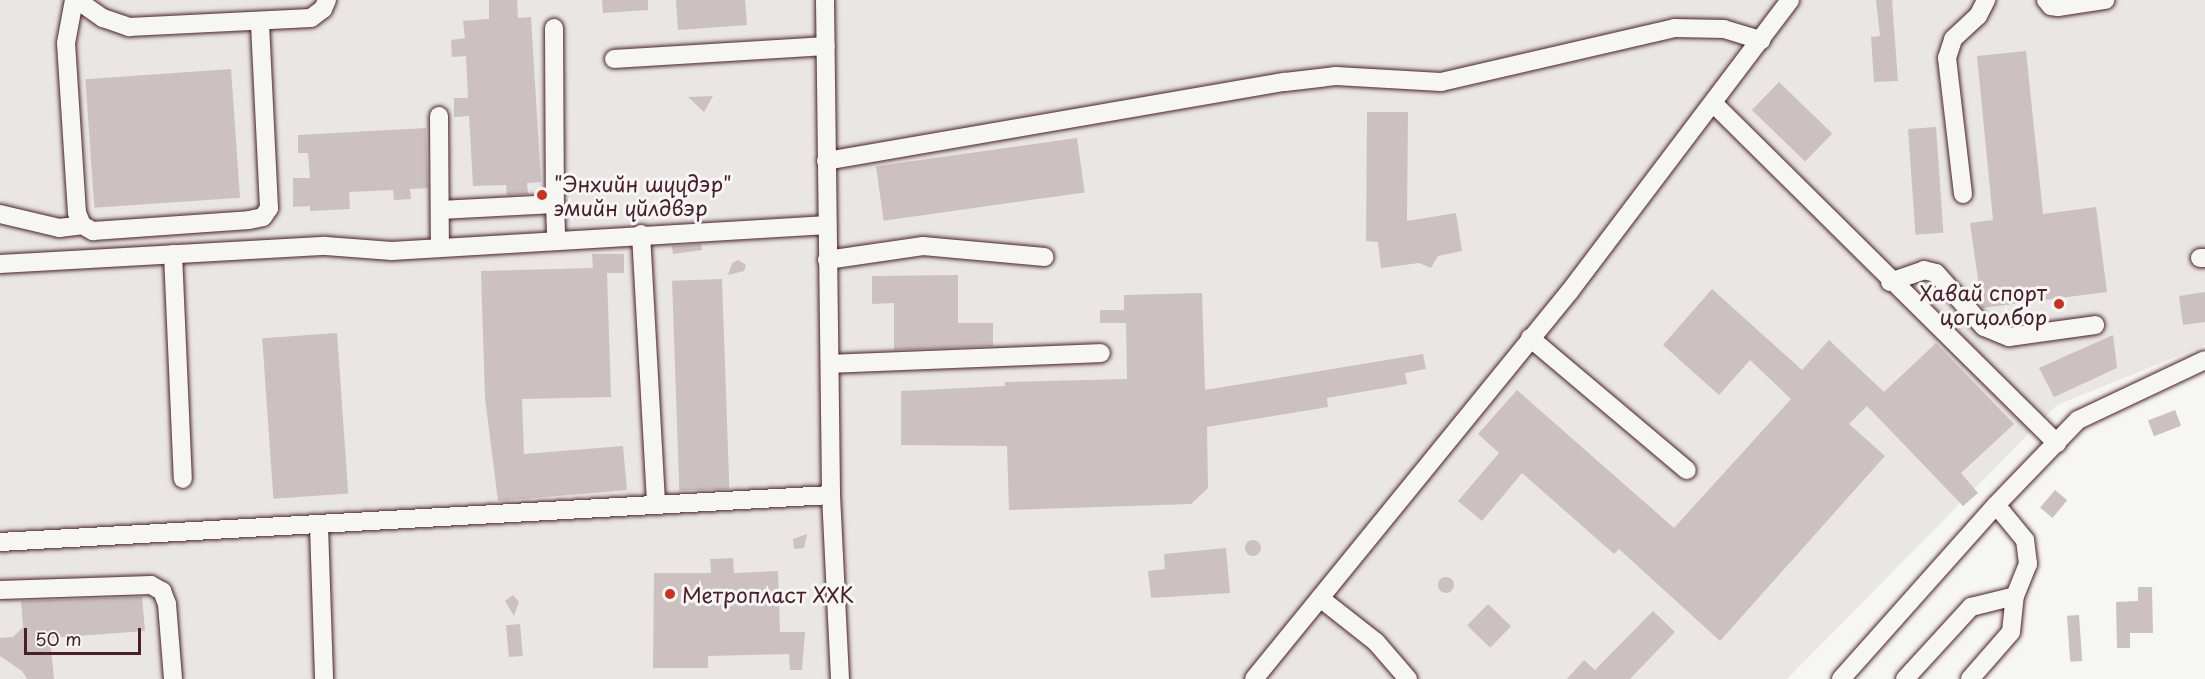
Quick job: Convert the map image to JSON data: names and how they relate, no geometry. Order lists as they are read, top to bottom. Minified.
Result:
{"places":["\"Энхийн шүүдэр\" эмийн үйлдвэр","Хавай спорт цогцолбор","Метропласт ХХК"],"scale_bar":"50 m"}
